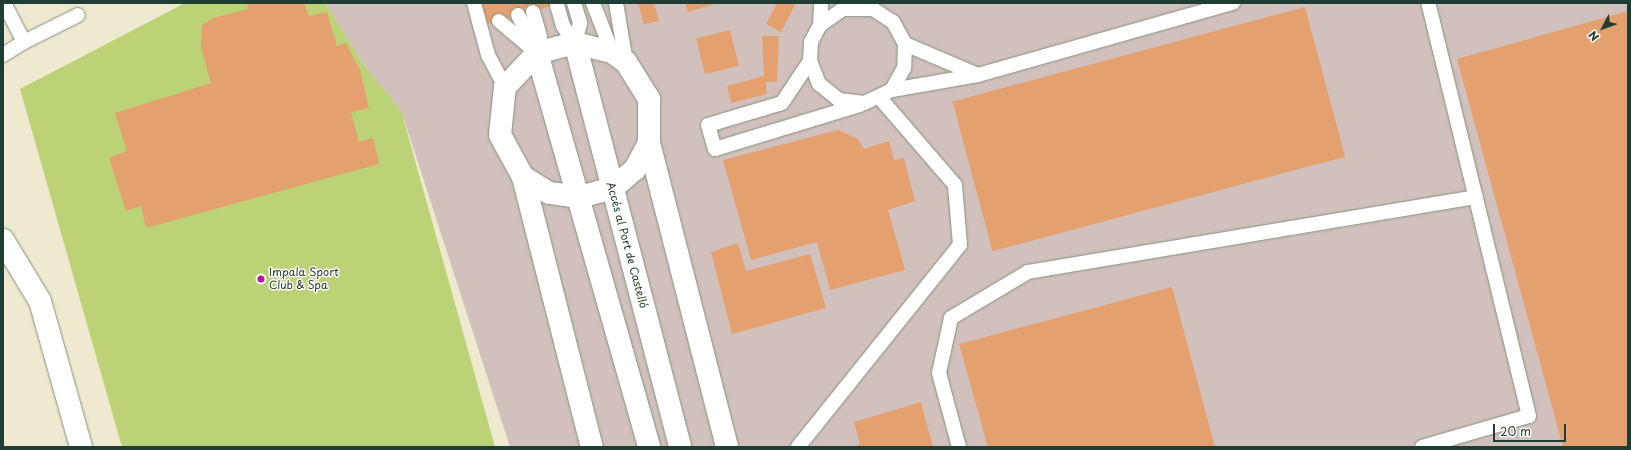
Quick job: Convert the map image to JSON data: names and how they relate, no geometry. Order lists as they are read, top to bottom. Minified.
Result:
{"streets":{"main road":["Accés al Port de Castelló"]},"places":["Impala Sport Club & Spa"],"scale_bar":"20 m","north":"bottom left"}
